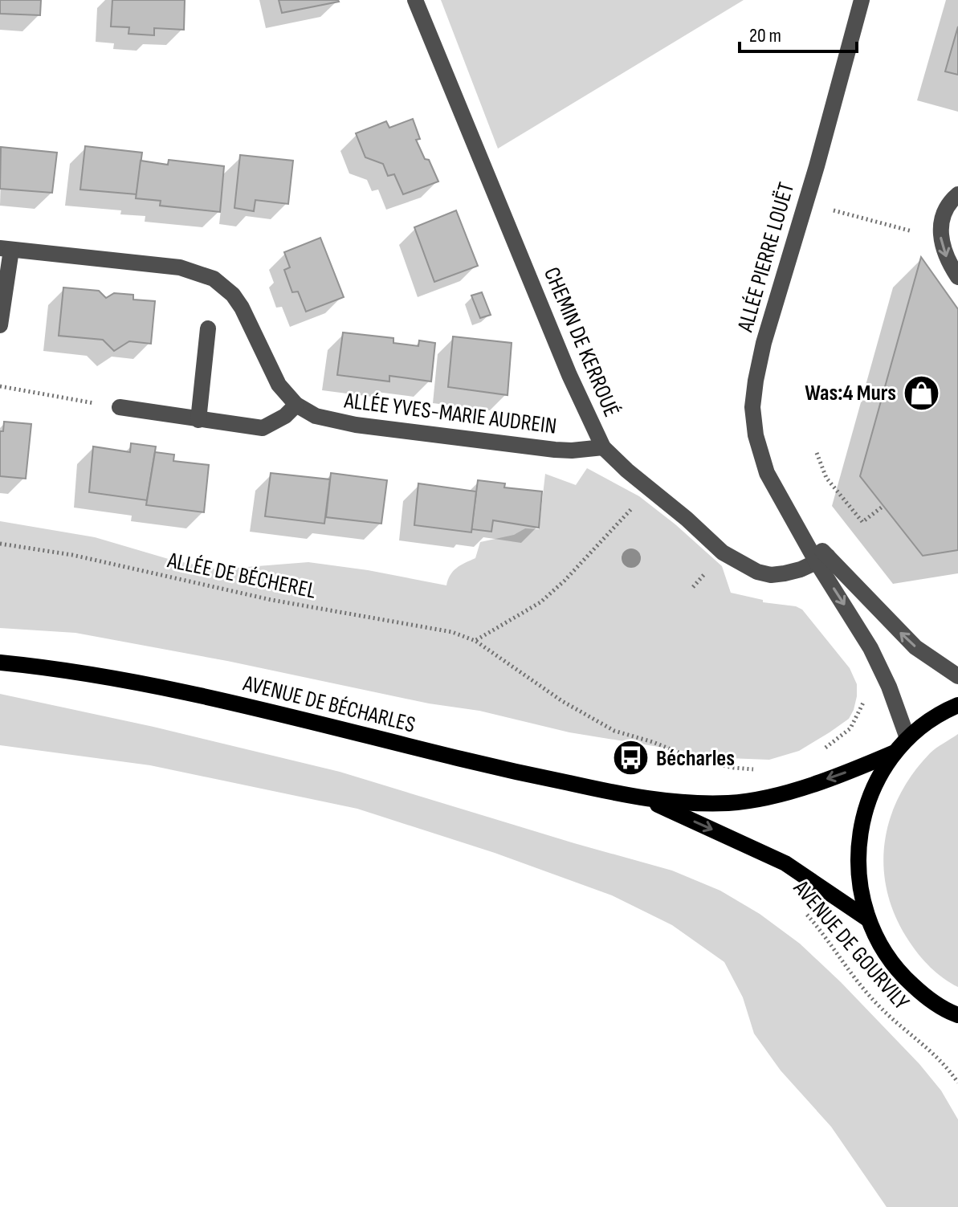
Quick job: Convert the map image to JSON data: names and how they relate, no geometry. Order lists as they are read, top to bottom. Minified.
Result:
{"streets":{"main road":["AVENUE DE BÉCHARLES"],"street":["ALLÉE PIERRE LOUËT","CHEMIN DE KERROUÉ","ALLÉE YVES-MARIE AUDREIN"],"path":["ALLÉE DE BÉCHEREL","AVENUE DE GOURVILY"]},"crossings":[["ALLÉE PIERRE LOUËT","CHEMIN DE KERROUÉ"],["CHEMIN DE KERROUÉ","ALLÉE YVES-MARIE AUDREIN"]],"places":{"shop":["Was:4 Murs"],"bus stop":["Bécharles"]},"scale_bar":"20 m"}
